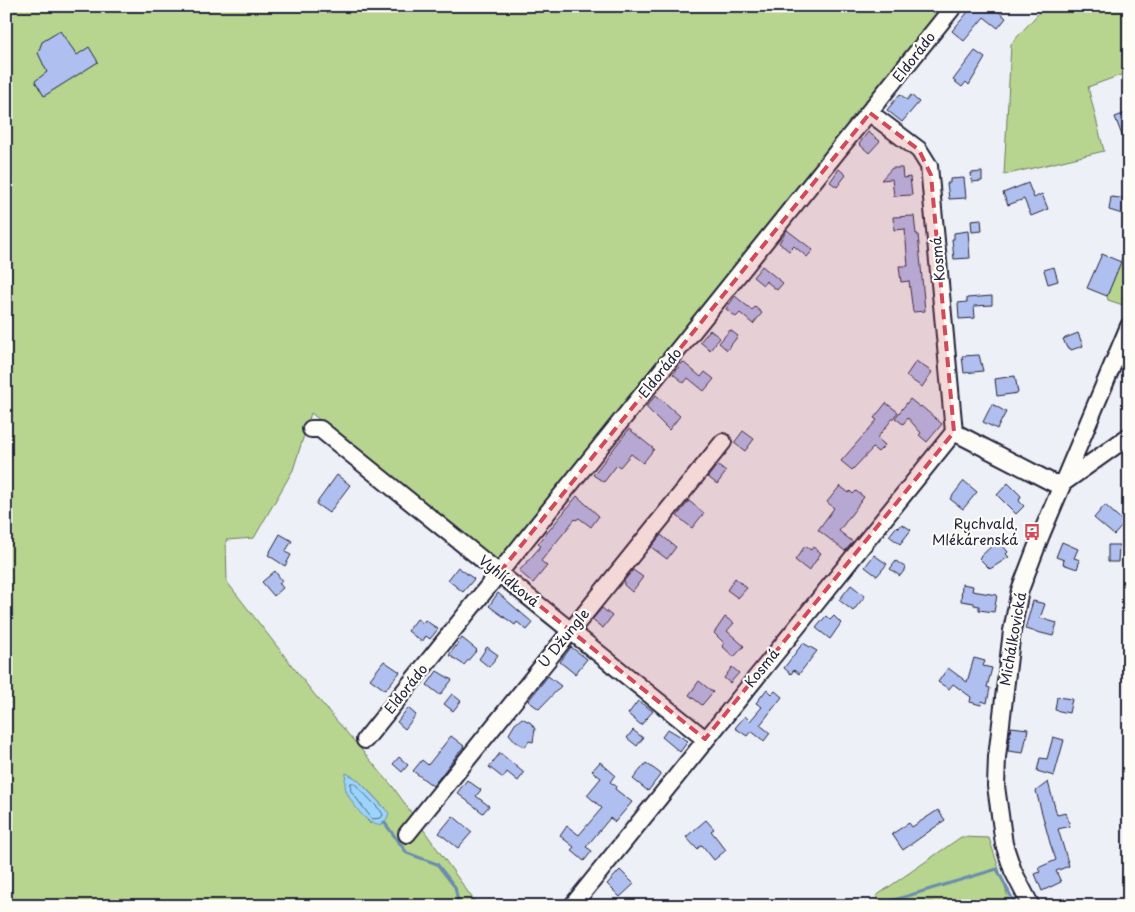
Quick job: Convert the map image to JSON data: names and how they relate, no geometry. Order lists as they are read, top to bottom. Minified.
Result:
{"streets":{"street":["Eldorádo","Kosmá","Vyhlídková","U Džungle","Michálkovická"]},"crossings":[["Eldorádo","Kosmá"],["Eldorádo","Vyhlídková"],["Kosmá","Vyhlídková"],["Vyhlídková","U Džungle"]],"places":{"bus stop":["Rychvald, Mlékárenská"]}}
